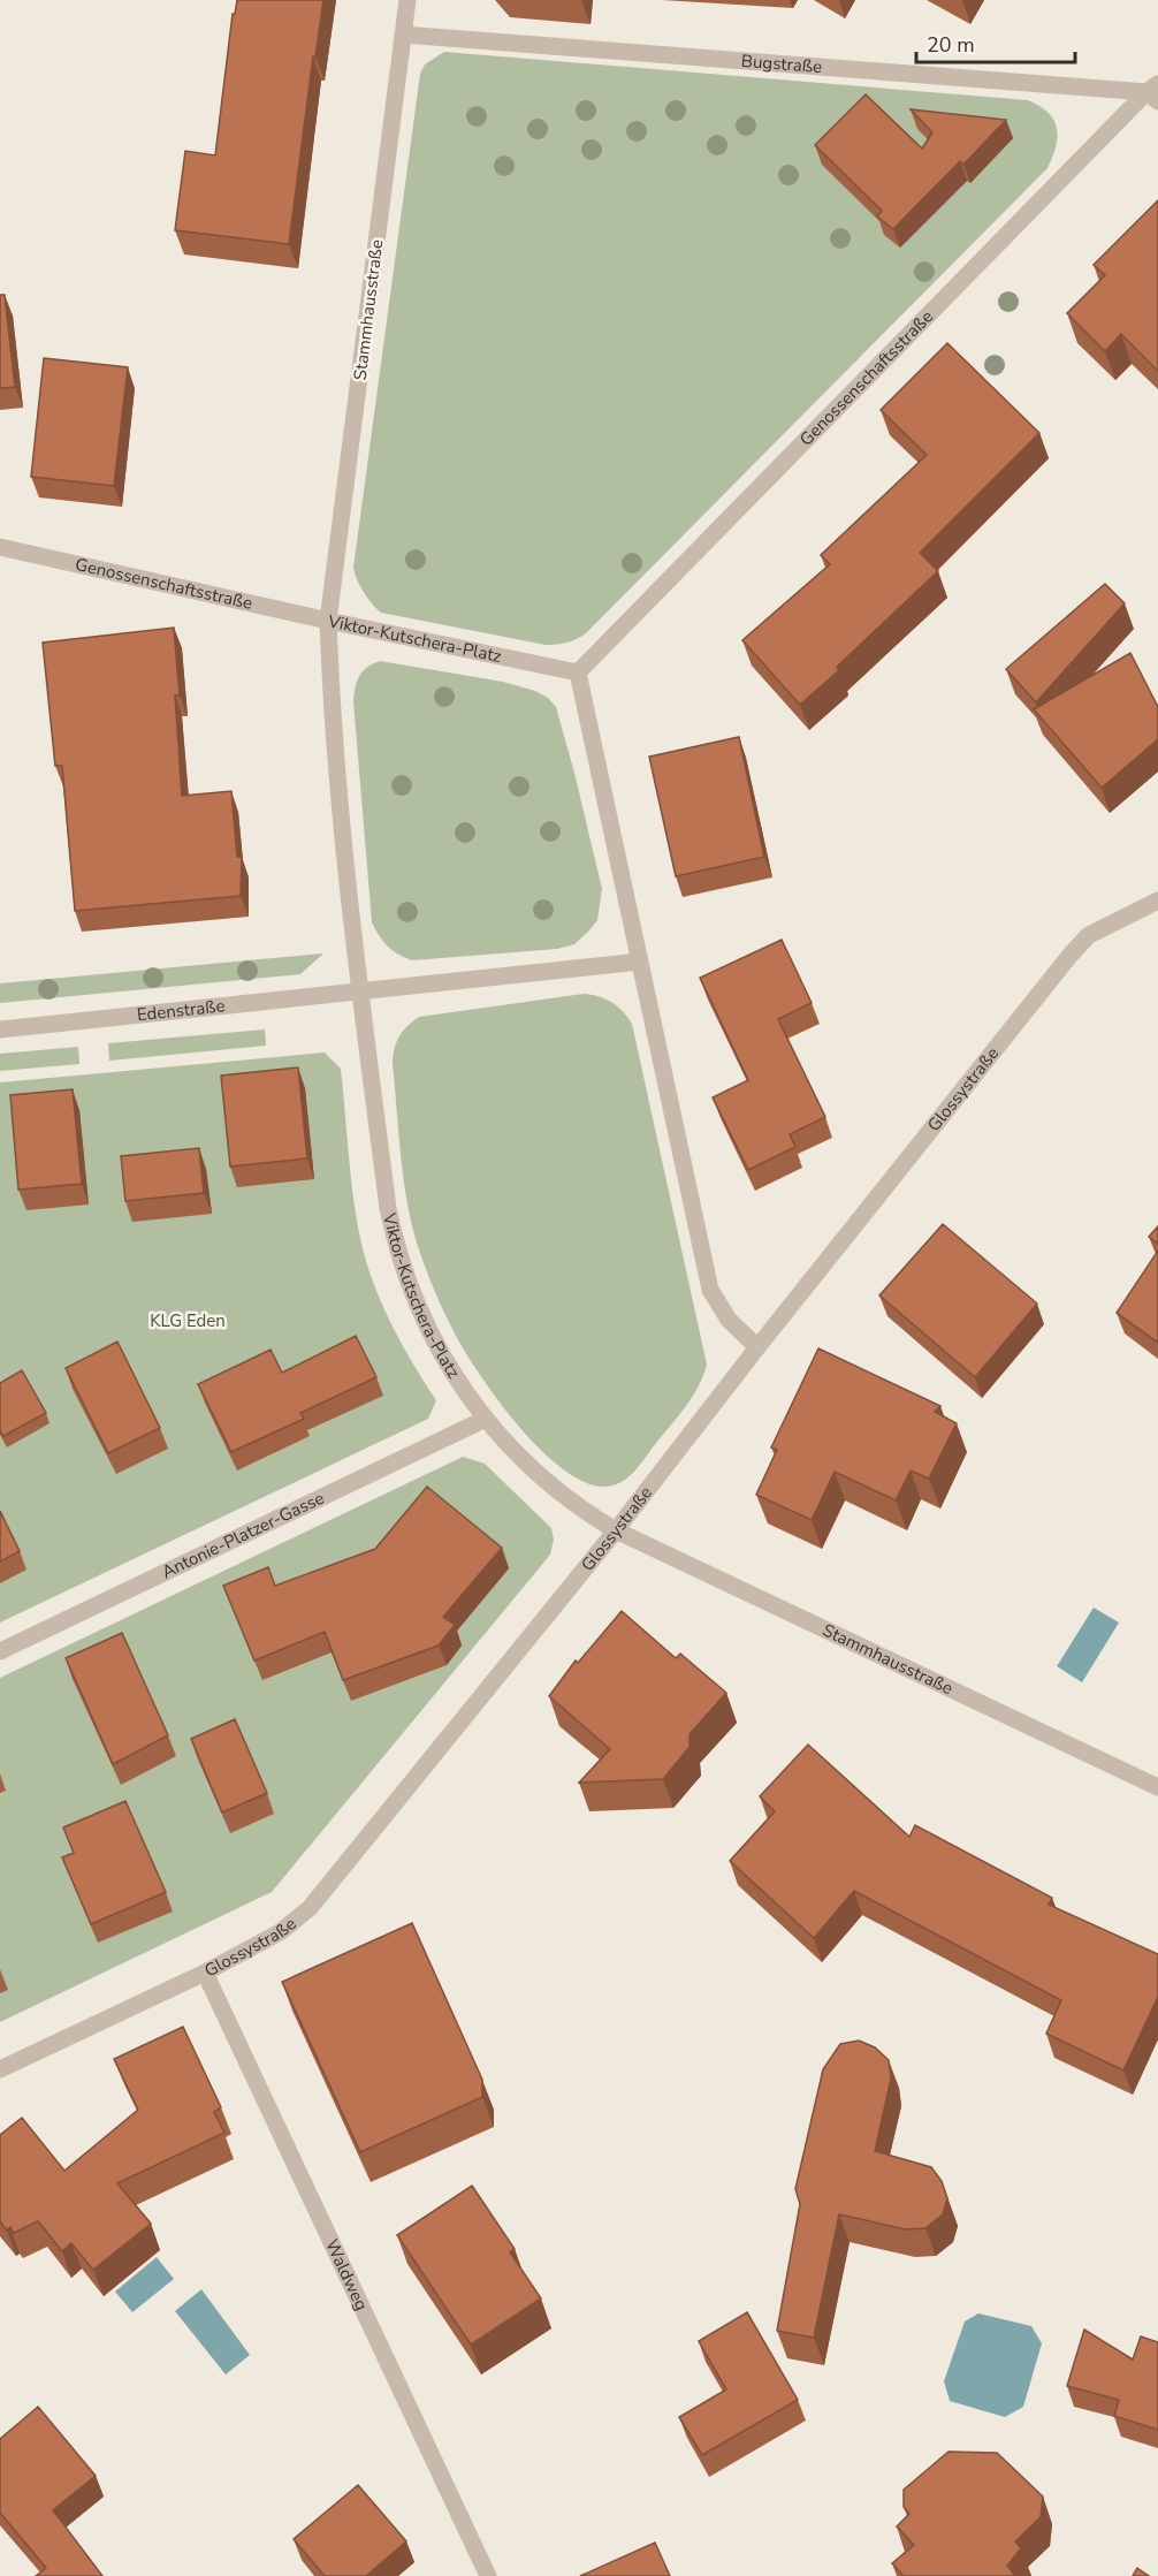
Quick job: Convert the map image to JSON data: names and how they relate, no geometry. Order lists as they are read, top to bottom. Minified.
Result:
{"streets":{"street":["Bugstraße","Stammhausstraße","Genossenschaftsstraße","Viktor-Kutschera-Platz","Edenstraße","Glossystraße","Antonie-Platzer-Gasse","Waldweg"]},"crossings":[["Bugstraße","Stammhausstraße"],["Bugstraße","Genossenschaftsstraße"],["Stammhausstraße","Genossenschaftsstraße"],["Stammhausstraße","Viktor-Kutschera-Platz"],["Stammhausstraße","Glossystraße"],["Genossenschaftsstraße","Viktor-Kutschera-Platz"],["Viktor-Kutschera-Platz","Edenstraße"],["Viktor-Kutschera-Platz","Glossystraße"],["Viktor-Kutschera-Platz","Antonie-Platzer-Gasse"],["Glossystraße","Waldweg"]],"parks":["KLG Eden"],"scale_bar":"20 m"}
